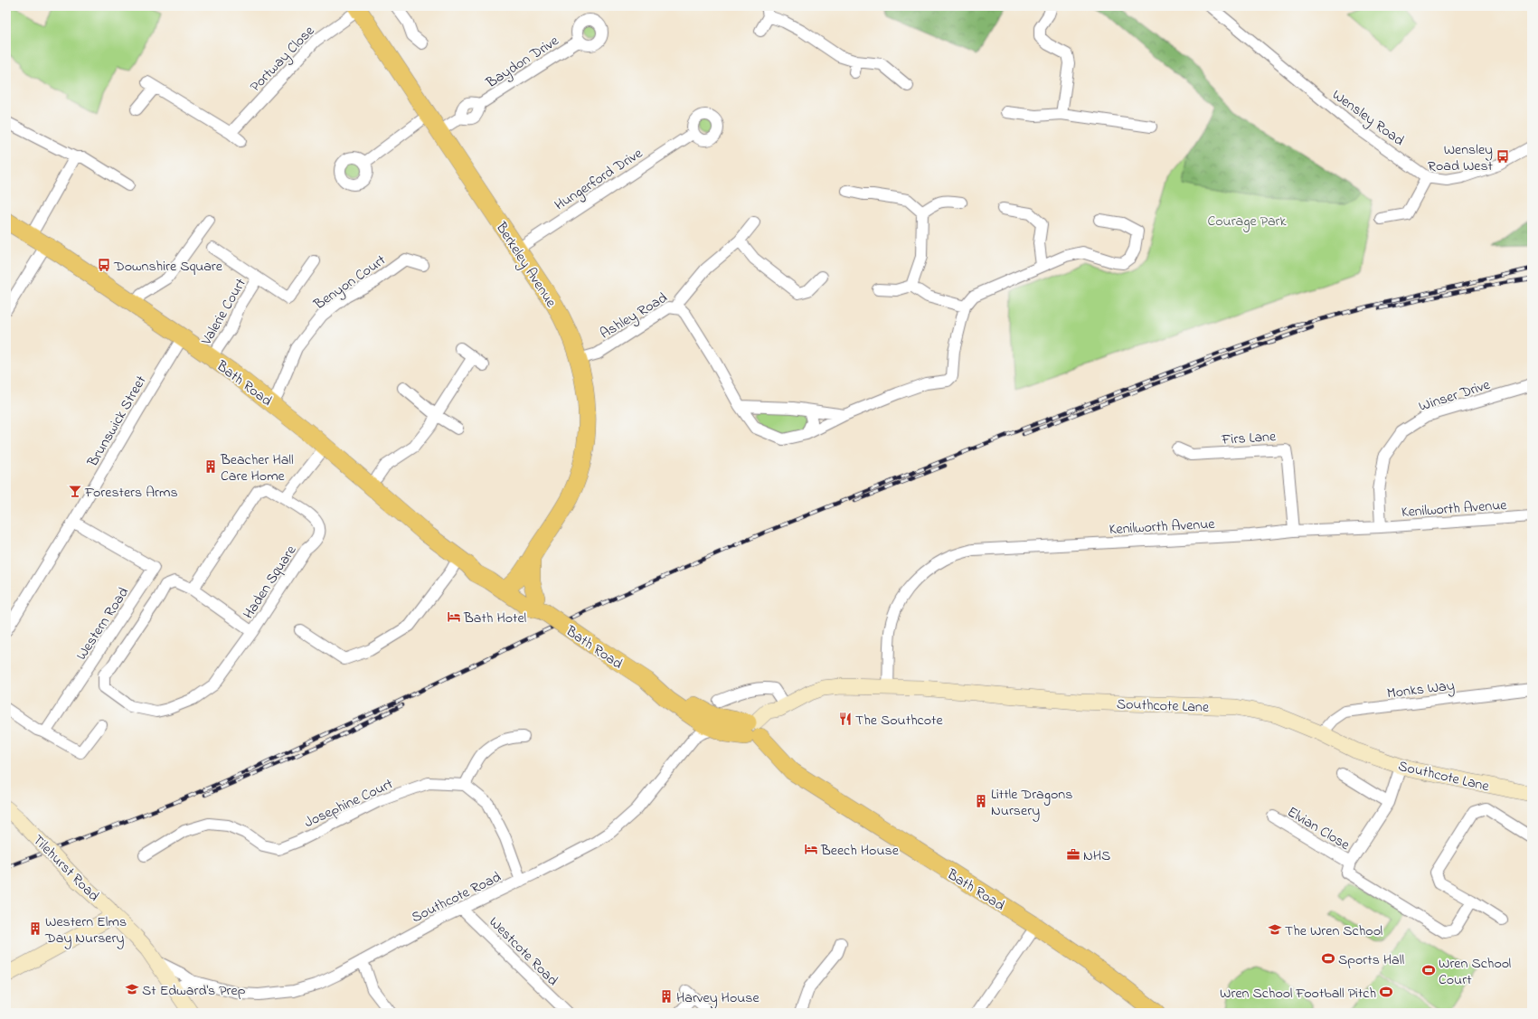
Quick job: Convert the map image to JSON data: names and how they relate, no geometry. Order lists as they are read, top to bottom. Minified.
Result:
{"streets":{"main road":["Berkeley Avenue","Bath Road"],"street":["Portway Close","Baydon Drive","Wensley Road","Hungerford Drive","Benyon Court","Valerie Court","Ashley Road","Winser Drive","Brunswick Street","Firs Lane","Kenilworth Avenue","Haden Square","Western Road","Monks Way","Southcote Lane","Josephine Court","Elvian Close","Tilehurst Road","Southcote Road","Westcote Road"]},"crossings":[["Portway Close","Berkeley Avenue"],["Baydon Drive","Berkeley Avenue"],["Hungerford Drive","Berkeley Avenue"],["Berkeley Avenue","Ashley Road"],["Berkeley Avenue","Bath Road"],["Benyon Court","Bath Road"],["Valerie Court","Bath Road"],["Bath Road","Brunswick Street"],["Bath Road","Southcote Lane"],["Bath Road","Southcote Road"],["Winser Drive","Kenilworth Avenue"],["Brunswick Street","Western Road"],["Firs Lane","Kenilworth Avenue"],["Kenilworth Avenue","Southcote Lane"],["Monks Way","Southcote Lane"],["Tilehurst Road","Southcote Road"],["Southcote Road","Westcote Road"]],"parks":["Courage Park"],"places":{"bus stop":["Wensley Road West","Downshire Square"],"building":["Beacher Hall Care Home","Little Dragons Nursery","Western Elms Day Nursery","Harvey House"],"bar":["Foresters Arms"],"hotel":["Bath Hotel","Beech House"],"restaurant":["The Southcote"],"office":["NHS"],"school or university":["The Wren School","St Edward's Prep"],"sports":["Sports Hall","Wren School Court","Wren School Football Pitch"]}}
